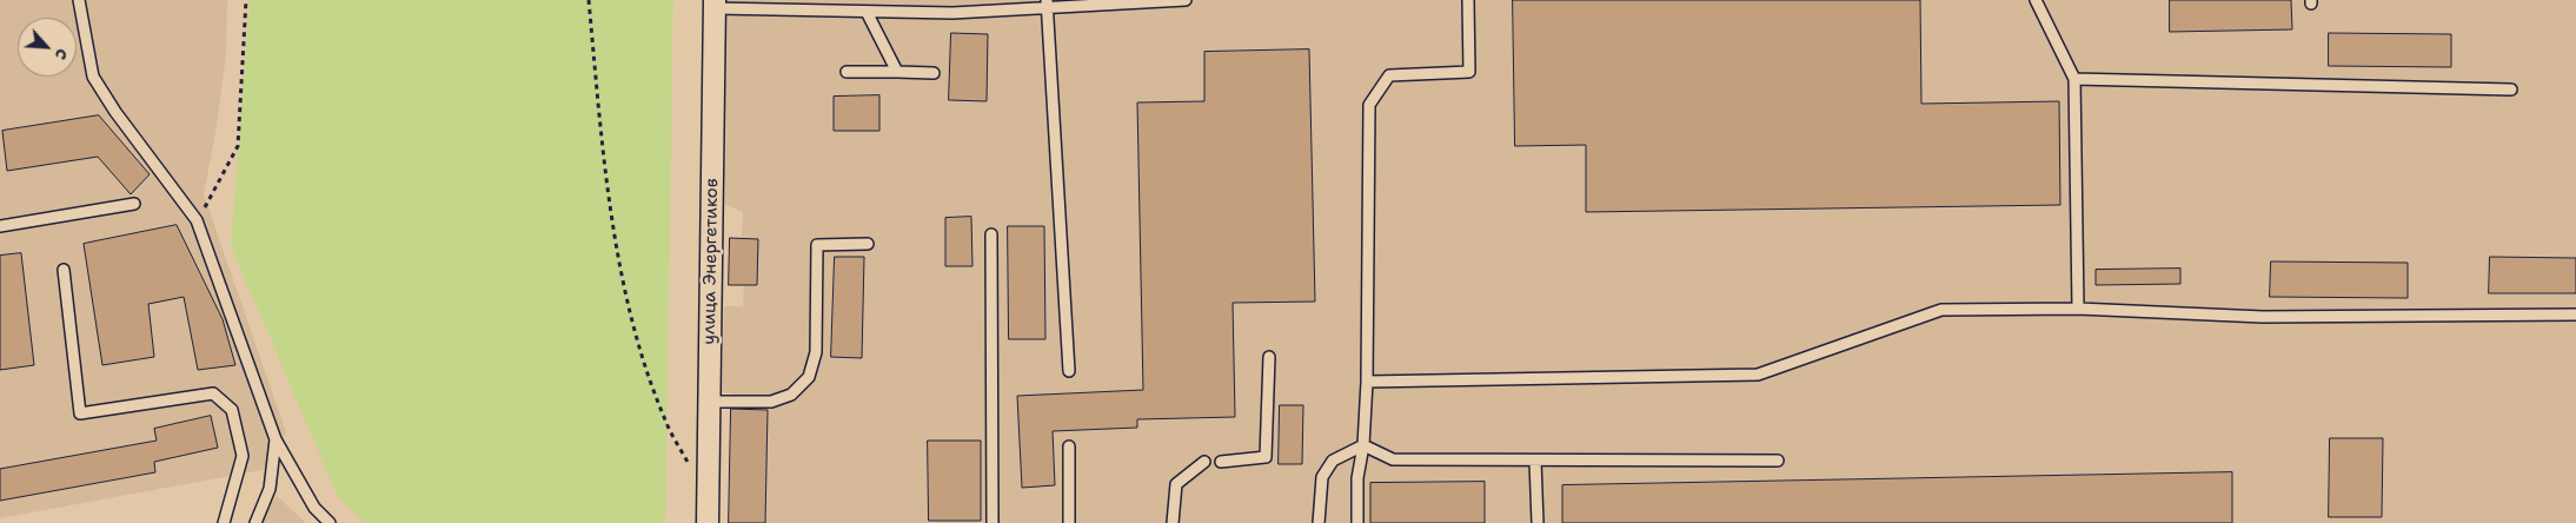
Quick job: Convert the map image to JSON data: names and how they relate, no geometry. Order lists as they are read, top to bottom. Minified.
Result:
{"streets":{"street":["улица Энергетиков"]},"north":"bottom right"}
